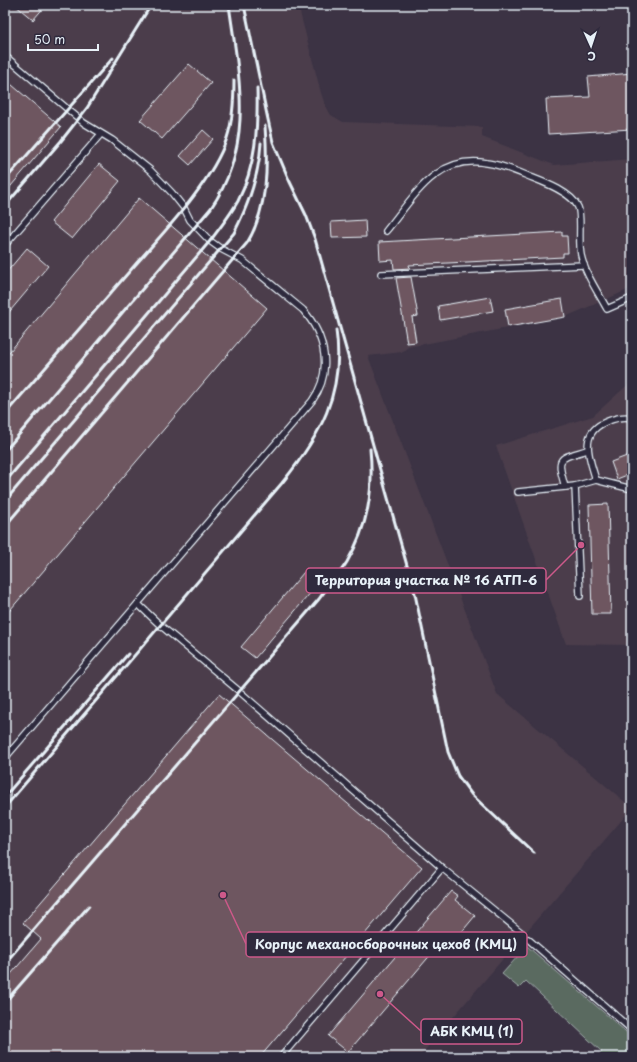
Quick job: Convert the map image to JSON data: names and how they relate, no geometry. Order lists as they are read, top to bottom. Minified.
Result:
{"places":["Территория участка № 16 АТП-6","Корпус механосборочных цехов (КМЦ)","АБК КМЦ (1)"],"scale_bar":"50 m","north":"bottom"}
